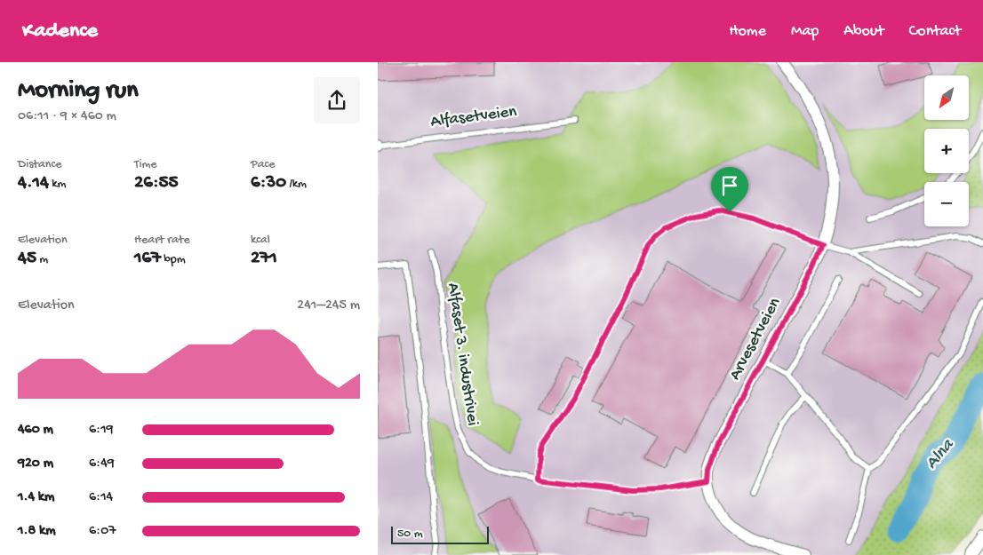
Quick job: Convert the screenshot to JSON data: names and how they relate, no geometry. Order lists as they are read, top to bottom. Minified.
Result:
{"streets":{"street":["Arvesetveien"],"lane":["Alfasetveien","Alfaset 3. industrivei"]},"crossings":[["Arvesetveien","Alfaset 3. industrivei"]],"water":["Alna"],"scale_bar":"50 m","north":"bottom left","page":{"header":"Kadence","nav":["Home","Map","About","Contact"],"heading":["Morning run","06:11 · 9 × 460 m"],"map_buttons":["+","−"],"stats":[["Distance","4.14 km"],["Time","26:55"],["Pace","6:30 /km"],["Elevation","45 m"],["Heart rate","167 bpm"],["kcal","271"]],"chart":["Elevation","241–245 m"],"list":[{"name":"460 m","note":"6:19"},{"name":"920 m","note":"6:49"},{"name":"1.4 km","note":"6:14"},{"name":"1.8 km","note":"6:07"}],"scale":"50 m"}}
